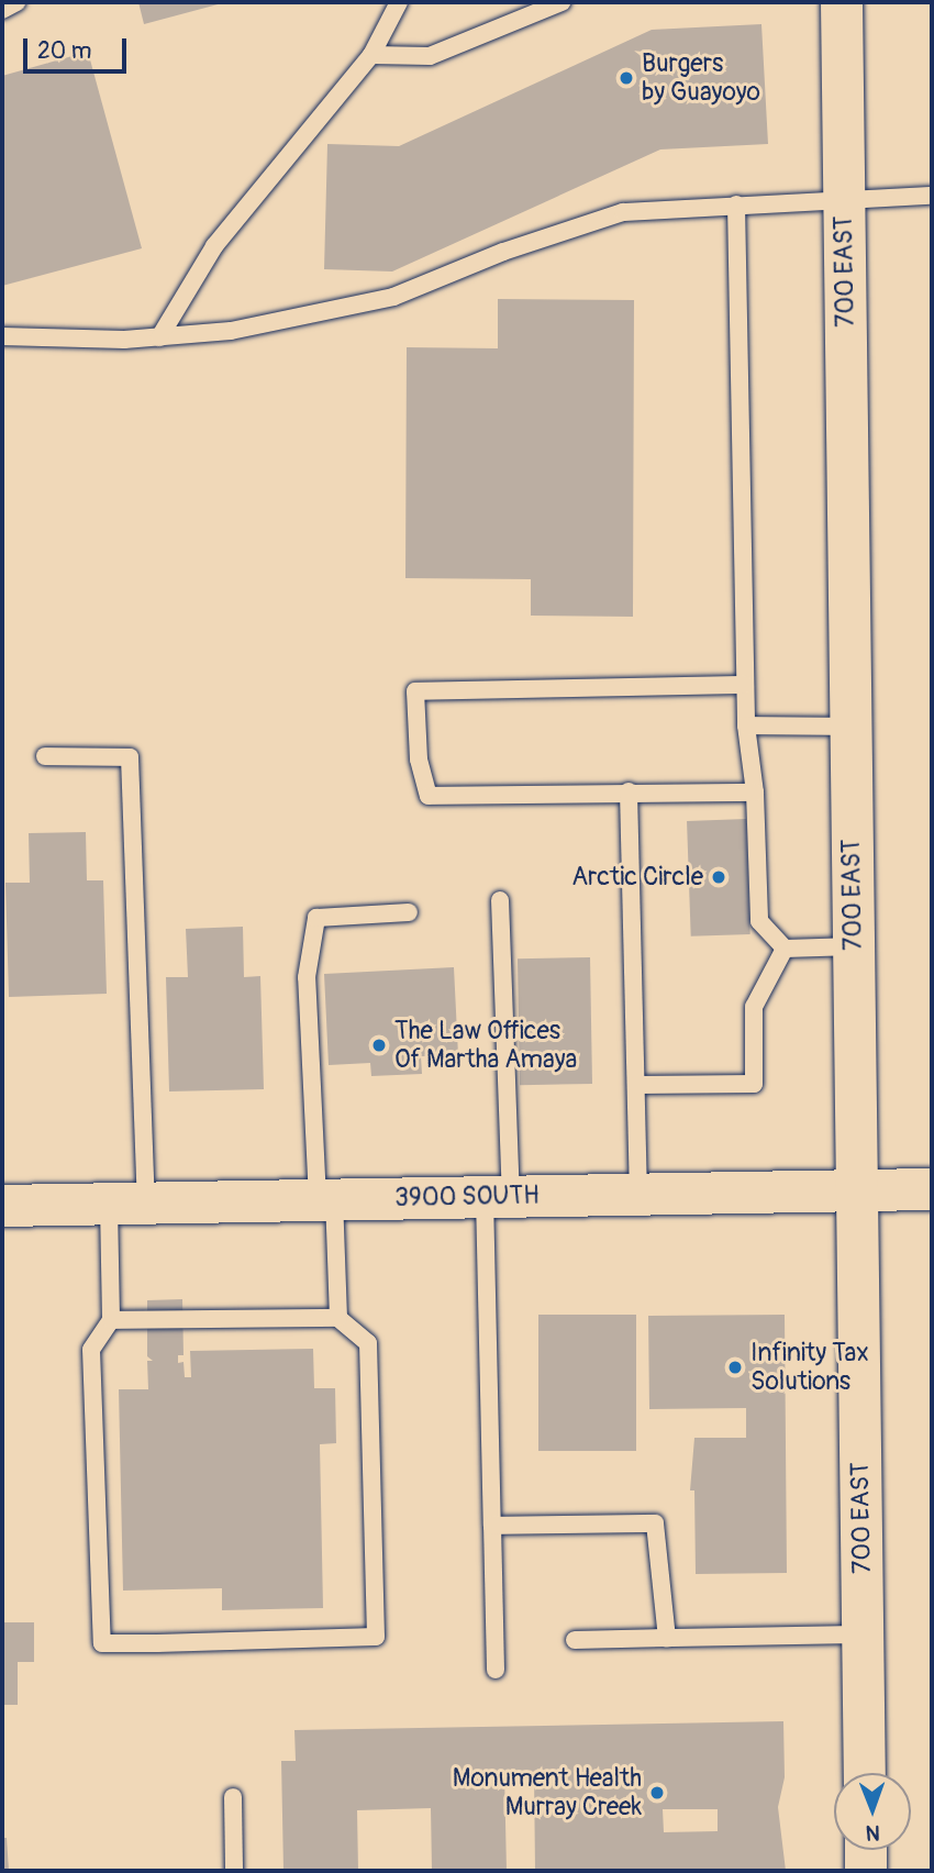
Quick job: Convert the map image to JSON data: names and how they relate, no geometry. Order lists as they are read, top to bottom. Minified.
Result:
{"streets":{"main road":["700 EAST","3900 SOUTH"]},"crossings":[["700 EAST","3900 SOUTH"]],"places":["Burgers by Guayoyo","Arctic Circle","The Law Offices Of Martha Amaya","Infinity Tax Solutions","Monument Health Murray Creek"],"scale_bar":"20 m","north":"bottom"}
